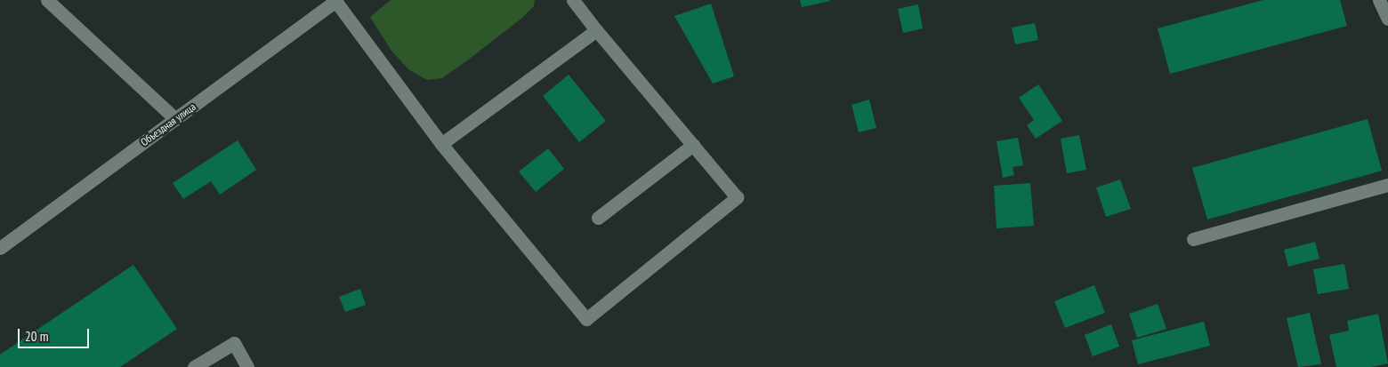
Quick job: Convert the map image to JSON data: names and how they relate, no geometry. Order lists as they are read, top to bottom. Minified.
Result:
{"streets":{"main road":["Объездная улица"]},"scale_bar":"20 m"}
